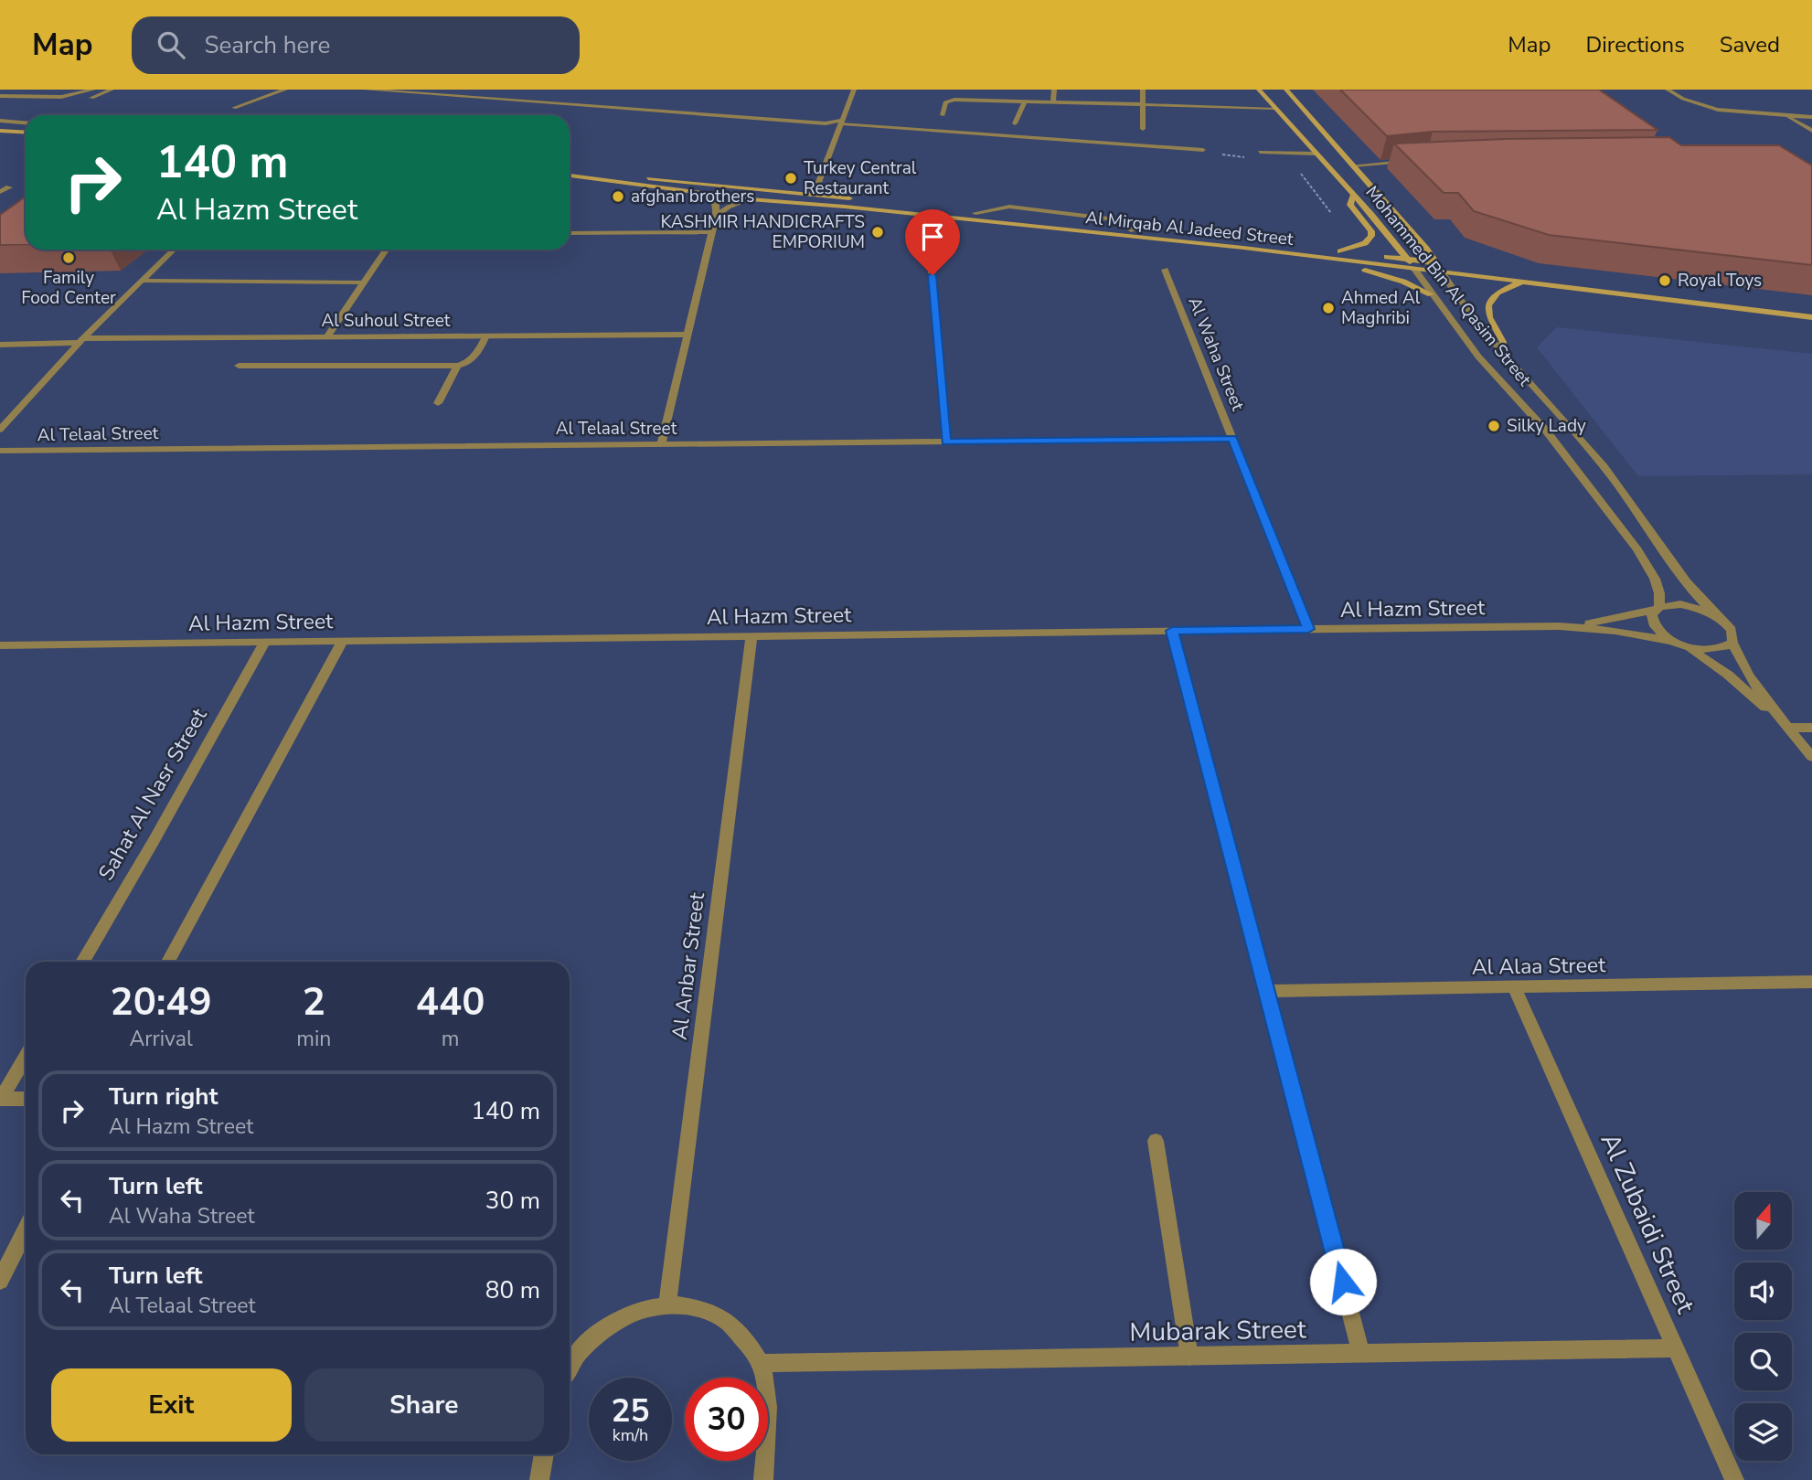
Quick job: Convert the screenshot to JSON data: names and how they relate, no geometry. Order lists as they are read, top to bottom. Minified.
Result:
{"streets":{"street":["Al Mirqab Al Jadeed Street","Mohammed Bin Al Qasim Street","Al Suhoul Street","Al Waha Street","Al Telaal Street","Al Hazm Street","Sahat Al Nasr Street","Al Anbar Street","Al Alaa Street","Al Zubaidi Street","Mubarak Street"]},"crossings":[["Al Mirqab Al Jadeed Street","Mohammed Bin Al Qasim Street"],["Mohammed Bin Al Qasim Street","Al Hazm Street"],["Al Waha Street","Al Telaal Street"],["Al Waha Street","Al Hazm Street"],["Al Hazm Street","Sahat Al Nasr Street"],["Al Hazm Street","Al Anbar Street"],["Al Alaa Street","Al Zubaidi Street"],["Al Zubaidi Street","Mubarak Street"]],"places":["Turkey Central Restaurant","afghan brothers","KASHMIR HANDICRAFTS EMPORIUM","Family Food Center","Royal Toys","Ahmed Al Maghribi","Silky Lady"],"north":"top","page":{"header":"Map","search":"Search here","nav":["Map","Directions","Saved"],"turn":["140 m","Al Hazm Street"],"eta":["20:49","Arrival","2","min","440","m"],"list":[{"name":"Turn right","note":"Al Hazm Street","value":"140 m"},{"name":"Turn left","note":"Al Waha Street","value":"30 m"},{"name":"Turn left","note":"Al Telaal Street","value":"80 m"}],"buttons":["Exit","Share"],"speed":"25 km/h","limit":"30"}}
